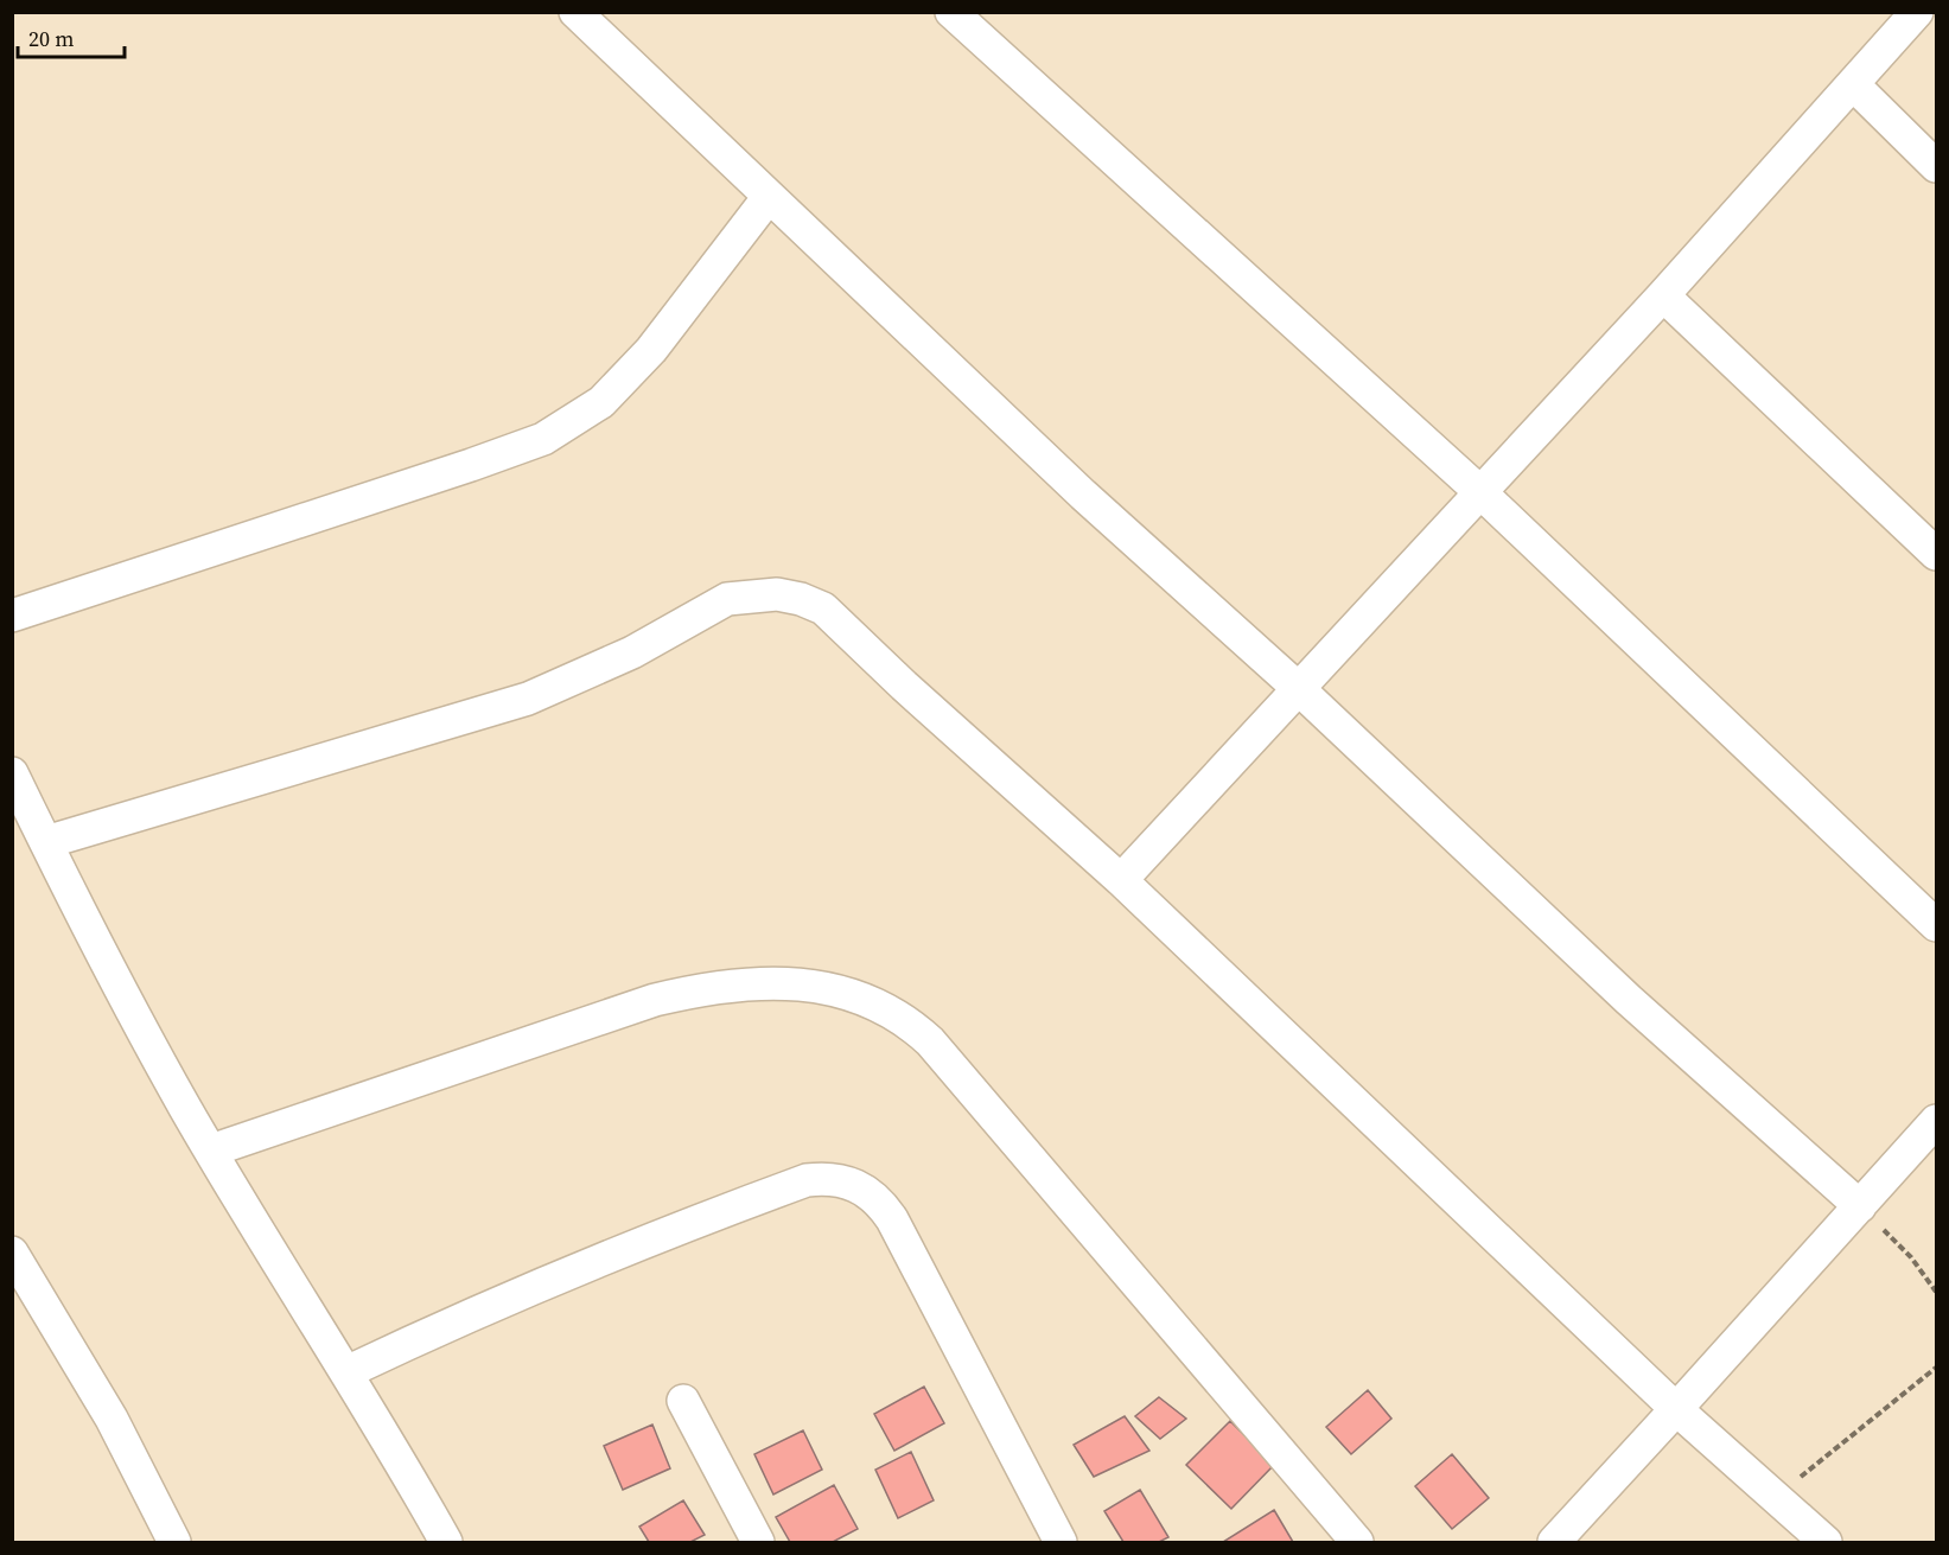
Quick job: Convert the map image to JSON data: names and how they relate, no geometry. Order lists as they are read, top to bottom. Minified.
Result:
{"scale_bar":"20 m"}
